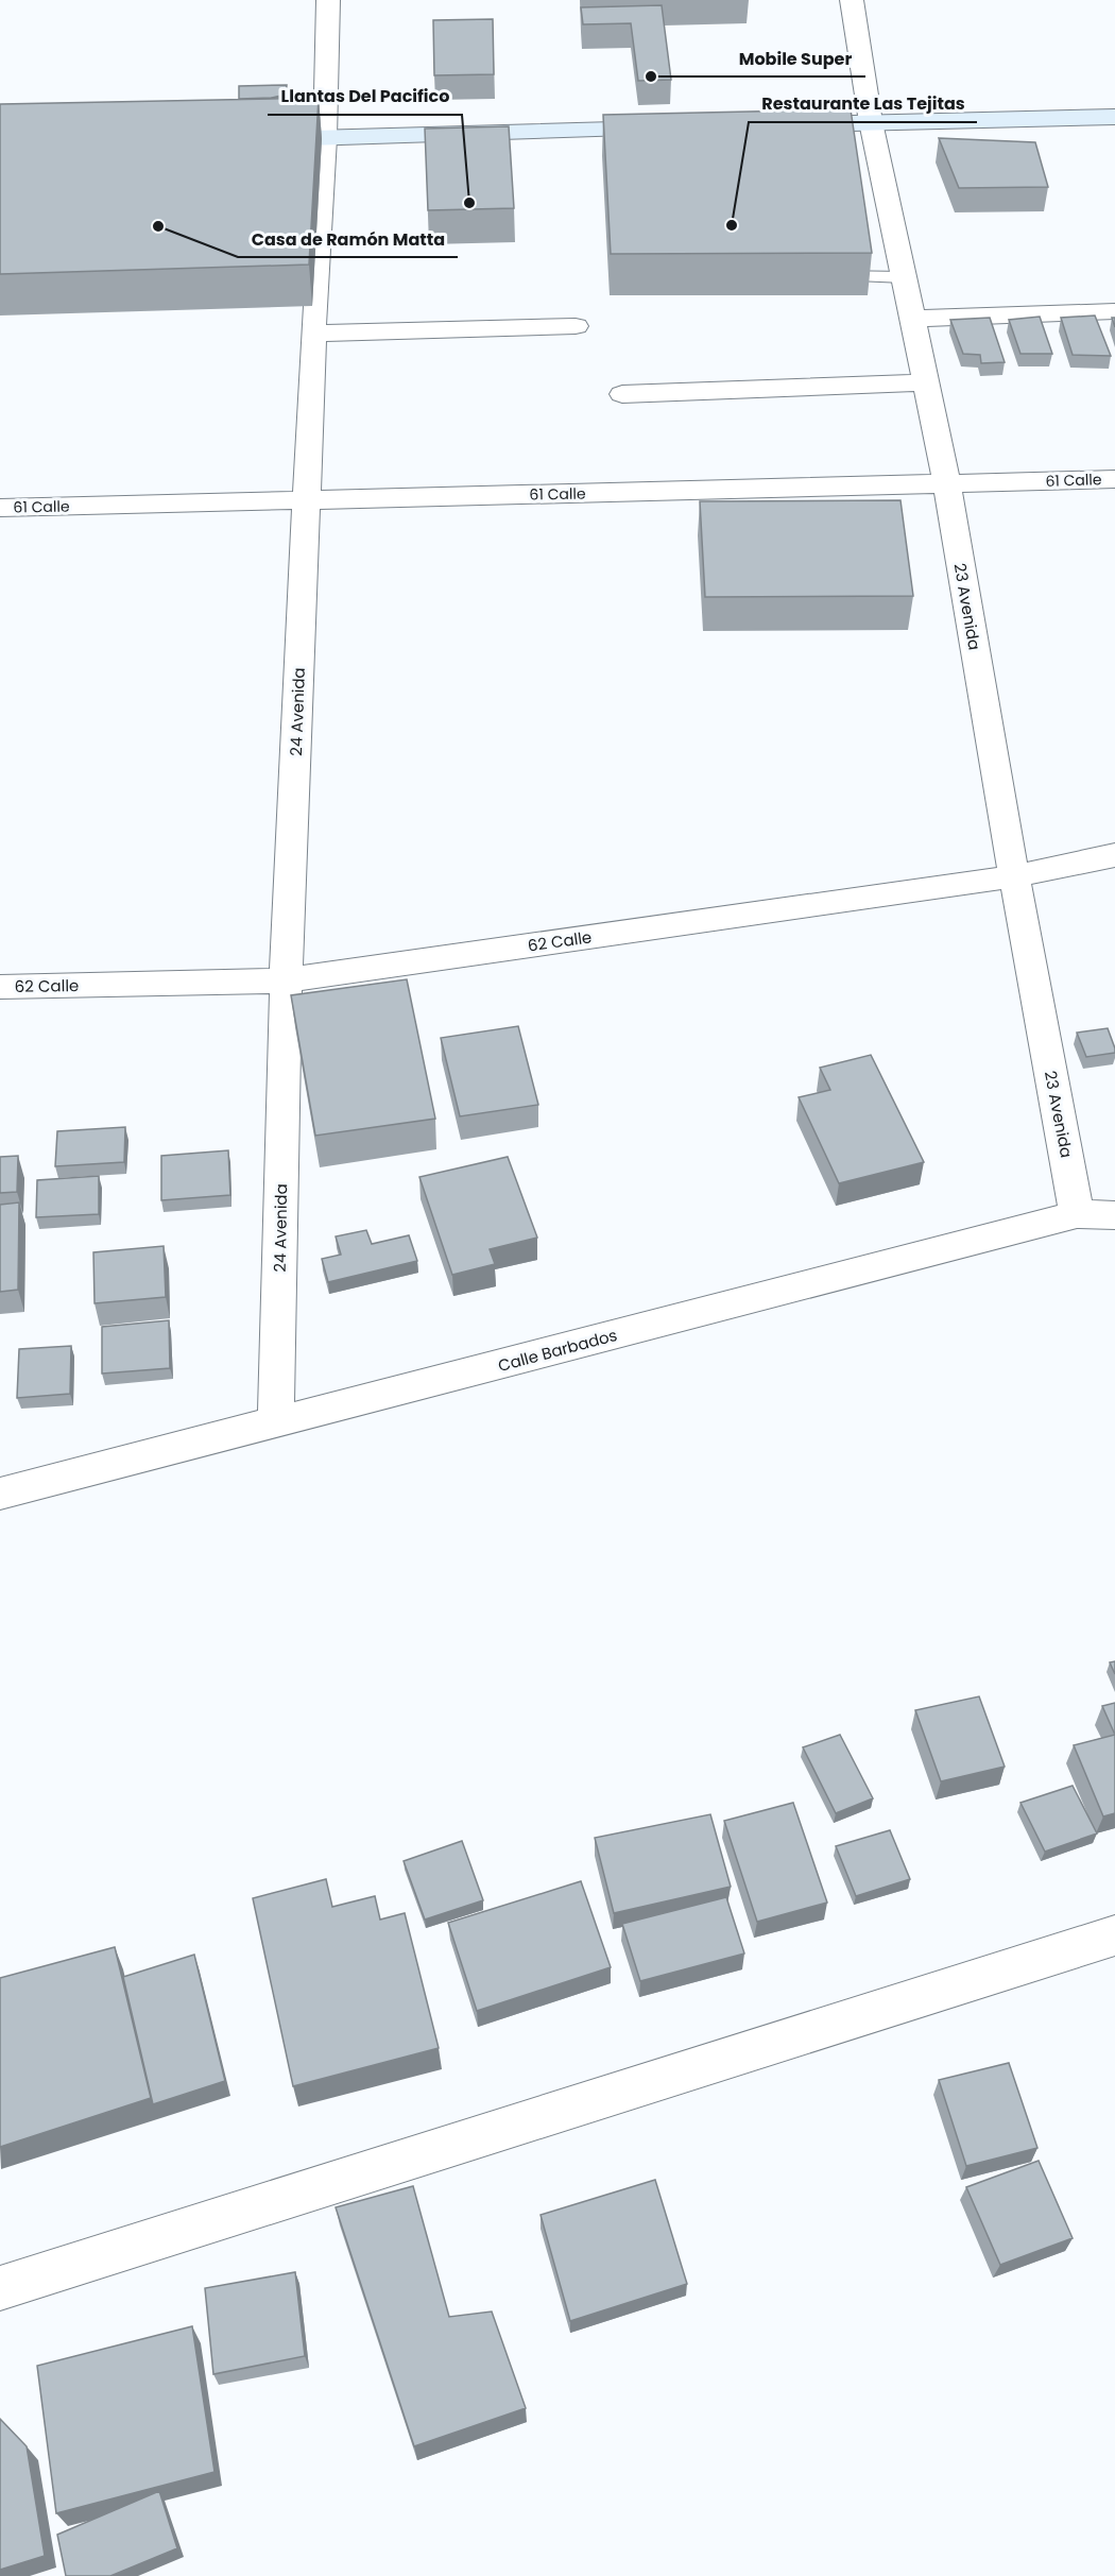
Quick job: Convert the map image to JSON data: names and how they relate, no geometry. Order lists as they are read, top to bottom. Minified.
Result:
{"streets":{"street":["61 Calle","23 Avenida","24 Avenida","62 Calle","Calle Barbados"]},"crossings":[["61 Calle","23 Avenida"],["61 Calle","24 Avenida"],["23 Avenida","62 Calle"],["23 Avenida","Calle Barbados"],["24 Avenida","62 Calle"],["24 Avenida","Calle Barbados"]],"places":["Mobile Super","Llantas Del Pacifico","Restaurante Las Tejitas","Casa de Ramón Matta"]}
